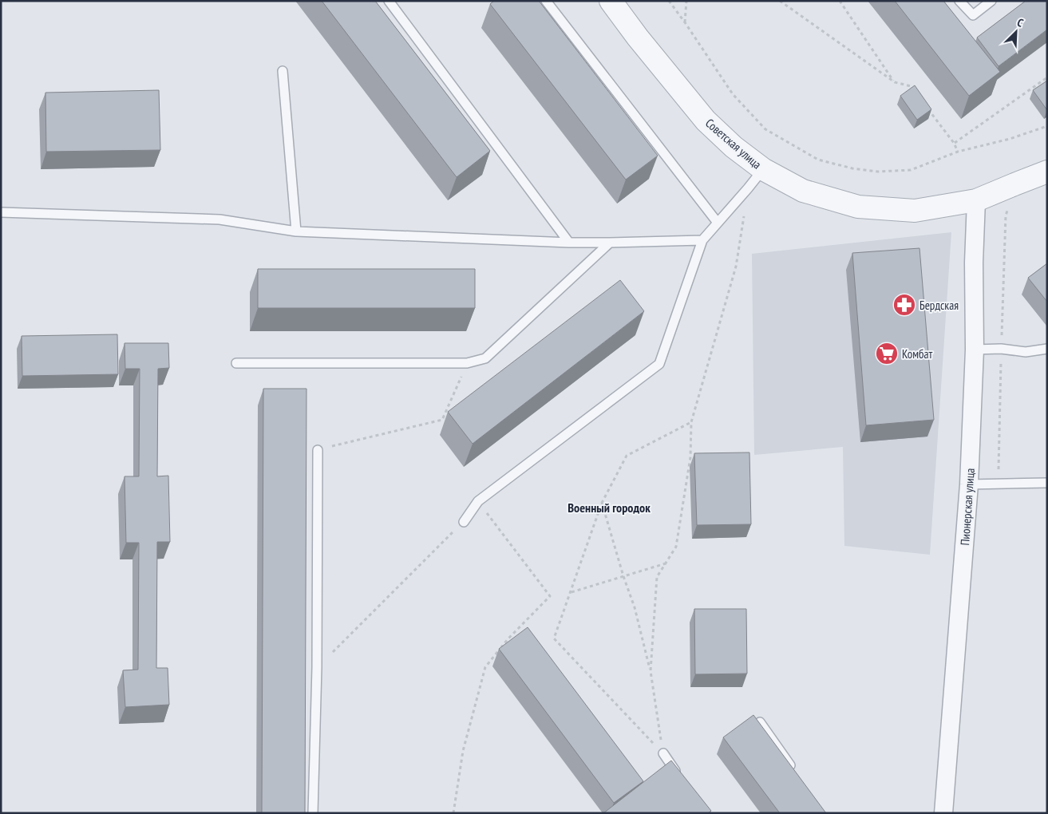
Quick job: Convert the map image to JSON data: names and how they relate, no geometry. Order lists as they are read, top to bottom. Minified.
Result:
{"streets":{"street":["Советская улица","Пионерская улица"]},"crossings":[["Советская улица","Пионерская улица"]],"districts":["Военный городок"],"places":{"pharmacy":["Бердская"],"supermarket":["Комбат"]},"north":"top right"}
